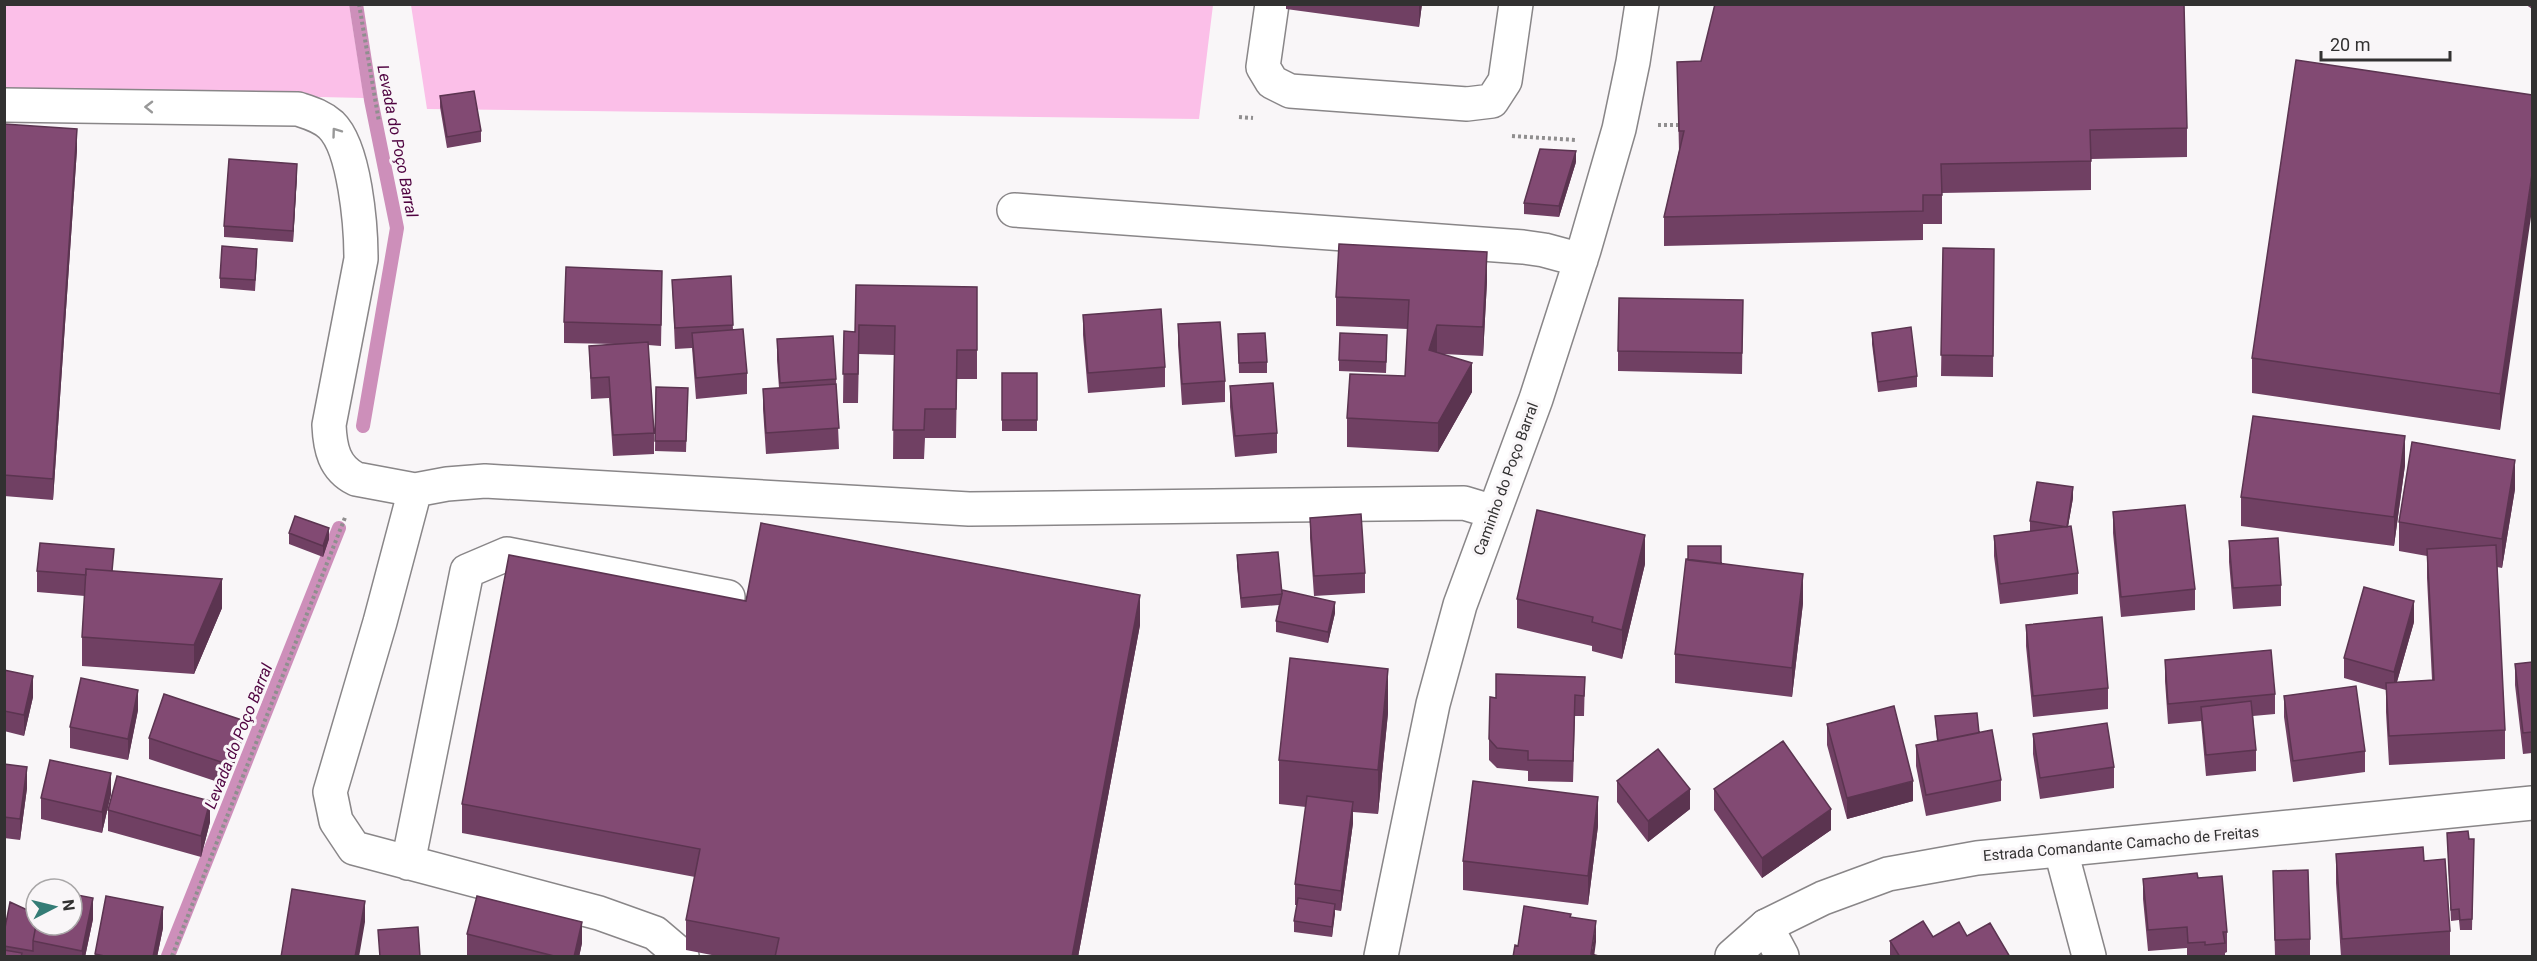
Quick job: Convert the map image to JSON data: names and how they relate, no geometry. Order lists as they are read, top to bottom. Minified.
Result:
{"streets":{"street":["Caminho do Poço Barral","Estrada Comandante Camacho de Freitas"]},"water":["Levada do Poço Barral"],"scale_bar":"20 m","north":"right"}
